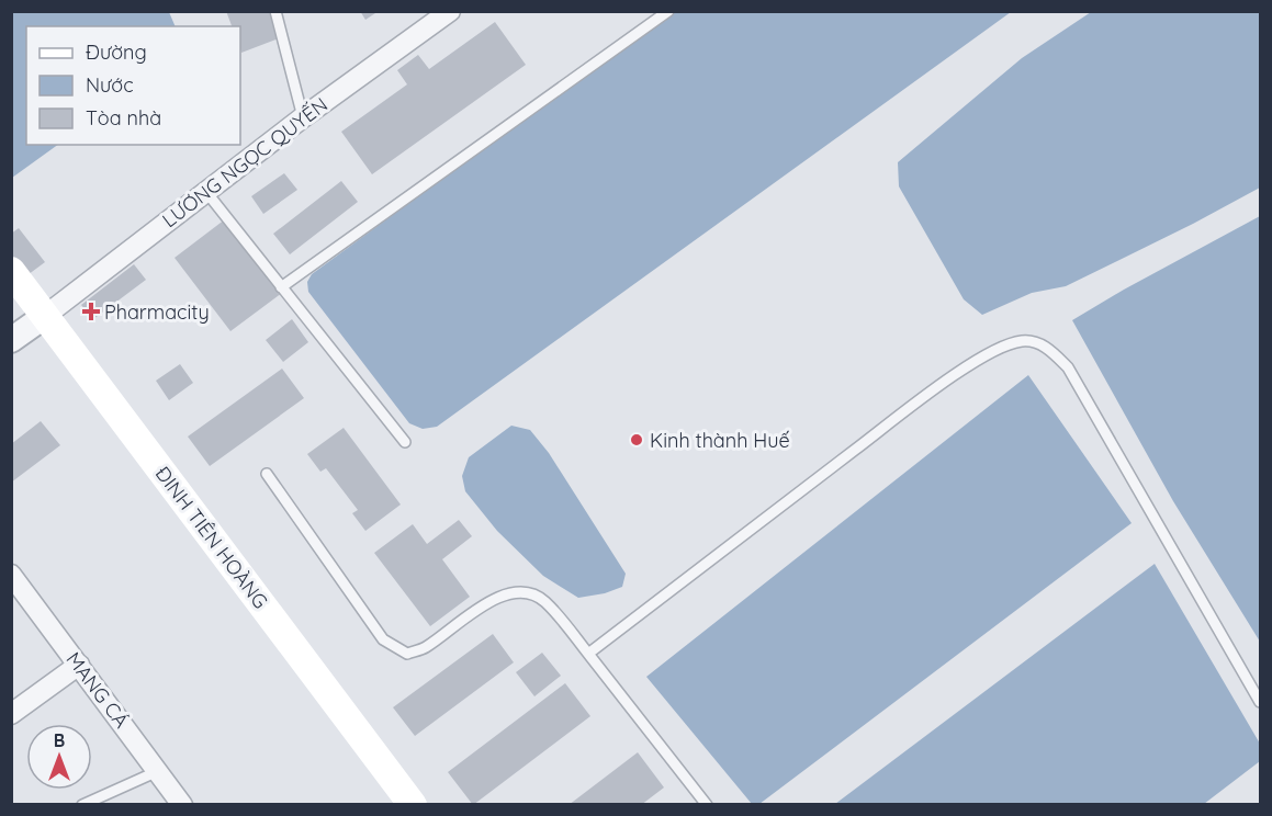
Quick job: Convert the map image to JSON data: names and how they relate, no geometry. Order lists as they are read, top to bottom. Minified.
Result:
{"streets":{"main road":["ĐINH TIÊN HOÀNG"],"street":["LƯƠNG NGỌC QUYẾN","MANG CÁ"]},"crossings":[["LƯƠNG NGỌC QUYẾN","ĐINH TIÊN HOÀNG"]],"places":{"health":["Pharmacity"],"other":["Kinh thành Huế"]},"legend":["Đường","Nước","Tòa nhà"],"north":"top"}
